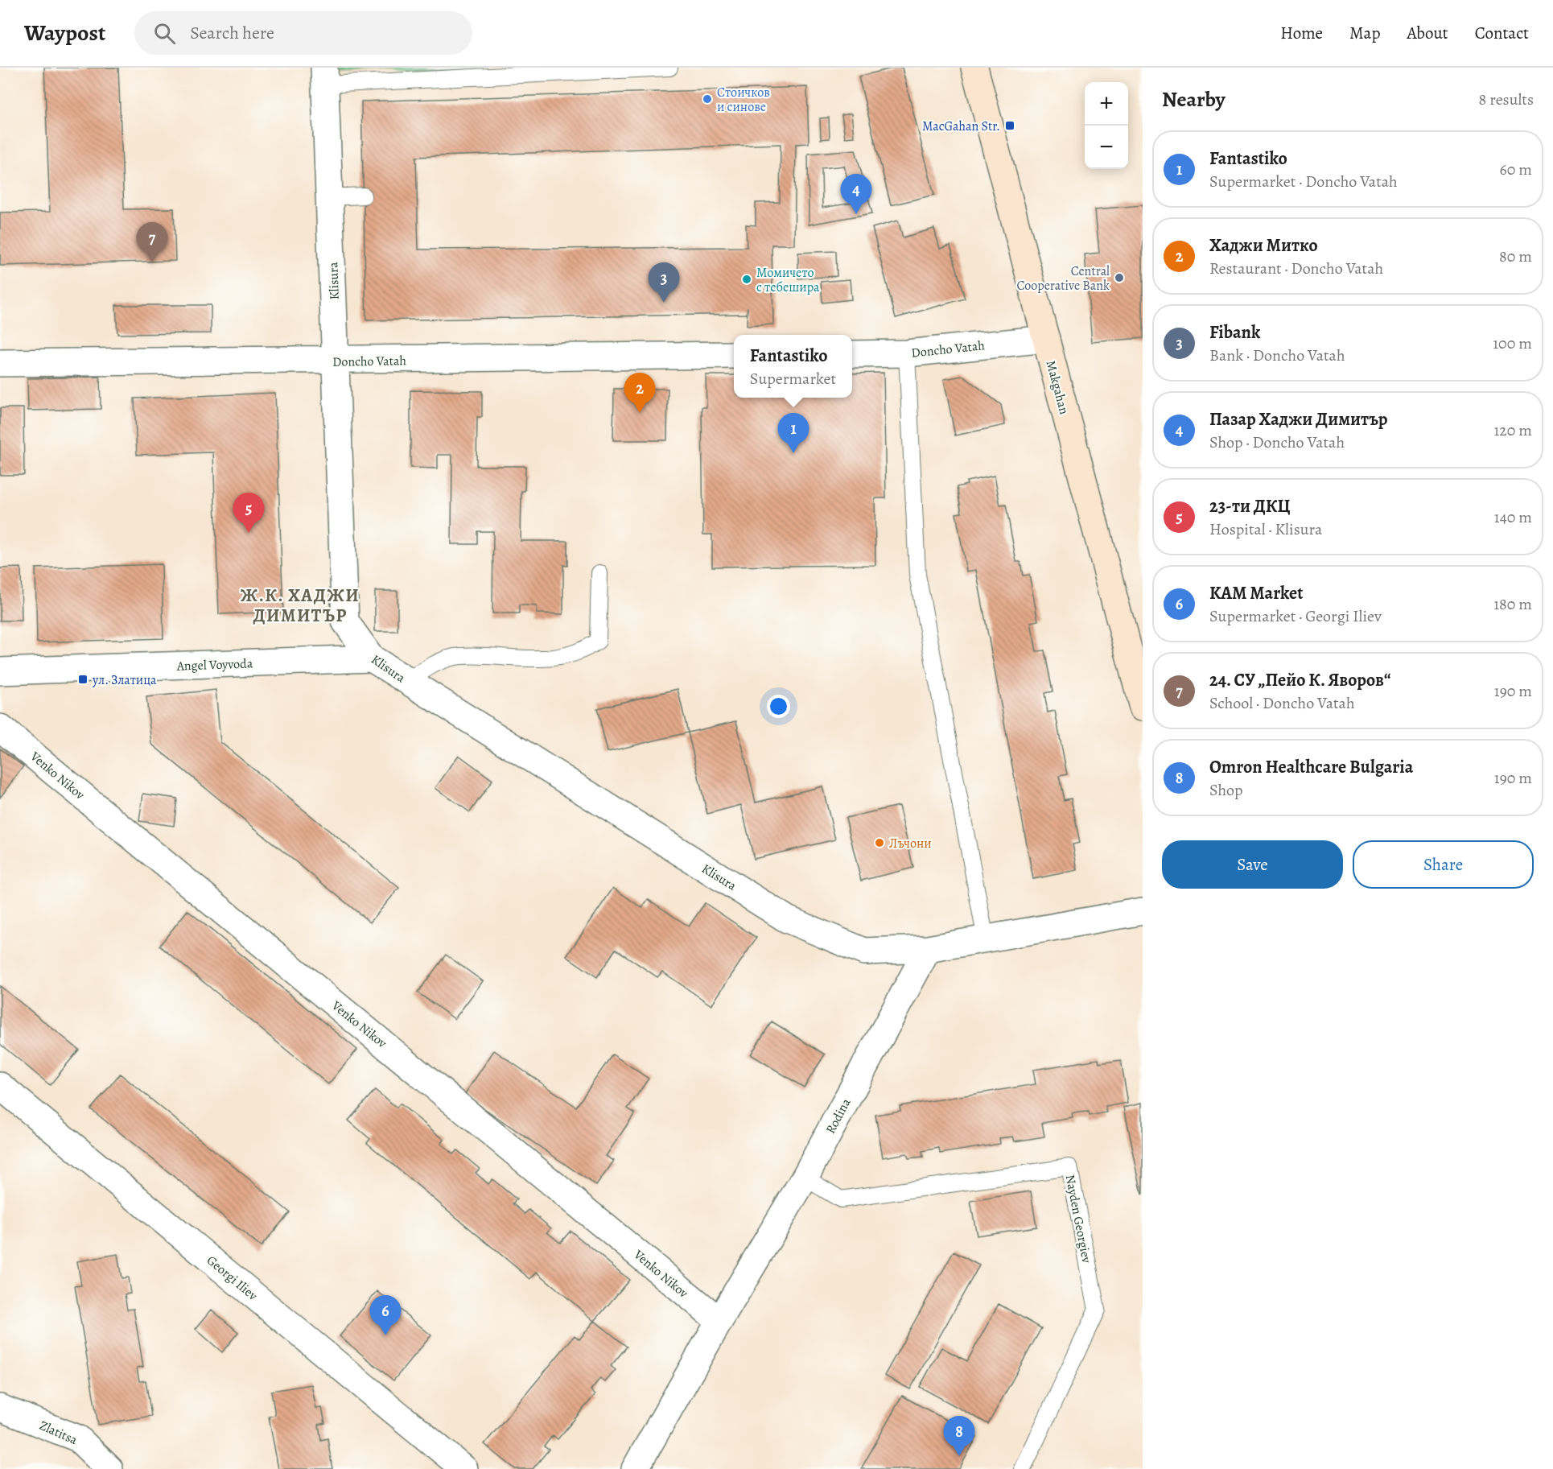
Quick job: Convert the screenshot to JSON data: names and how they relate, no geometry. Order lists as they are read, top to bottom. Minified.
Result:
{"streets":{"street":["Klisura","Doncho Vatah","Makgahan","Angel Voyvoda","Venko Nikov","Rodina","Georgi Iliev","Zlatitsa"],"lane":["Nayden Georgiev"]},"crossings":[["Klisura","Doncho Vatah"],["Klisura","Angel Voyvoda"],["Klisura","Rodina"],["Doncho Vatah","Makgahan"],["Venko Nikov","Rodina"],["Rodina","Nayden Georgiev"]],"districts":["Ж.К. ХАДЖИ ДИМИТЪР"],"places":{"other":["Стоичков и синове","Central Cooperative Bank","Момичето с тебешира","Лъчони"],"transit":["MacGahan Str.","ул. Златица"]},"page":{"header":"Waypost","search":"Search here","nav":["Home","Map","About","Contact"],"heading":["Nearby","8 results"],"map_buttons":["+","−"],"list":[{"mark":"1","name":"Fantastiko","note":"Supermarket · Doncho Vatah","value":"60 m"},{"mark":"2","name":"Хаджи Митко","note":"Restaurant · Doncho Vatah","value":"80 m"},{"mark":"3","name":"Fibank","note":"Bank · Doncho Vatah","value":"100 m"},{"mark":"4","name":"Пазар Хаджи Димитър","note":"Shop · Doncho Vatah","value":"120 m"},{"mark":"5","name":"23-ти ДКЦ","note":"Hospital · Klisura","value":"140 m"},{"mark":"6","name":"KAM Market","note":"Supermarket · Georgi Iliev","value":"180 m"},{"mark":"7","name":"24. СУ „Пейо К. Яворов“","note":"School · Doncho Vatah","value":"190 m"},{"mark":"8","name":"Omron Healthcare Bulgaria","note":"Shop","value":"190 m"}],"pins":["4","7","3","2","1","5","6","8"],"popup":["Fantastiko","Supermarket"],"buttons":["Save","Share"]}}
